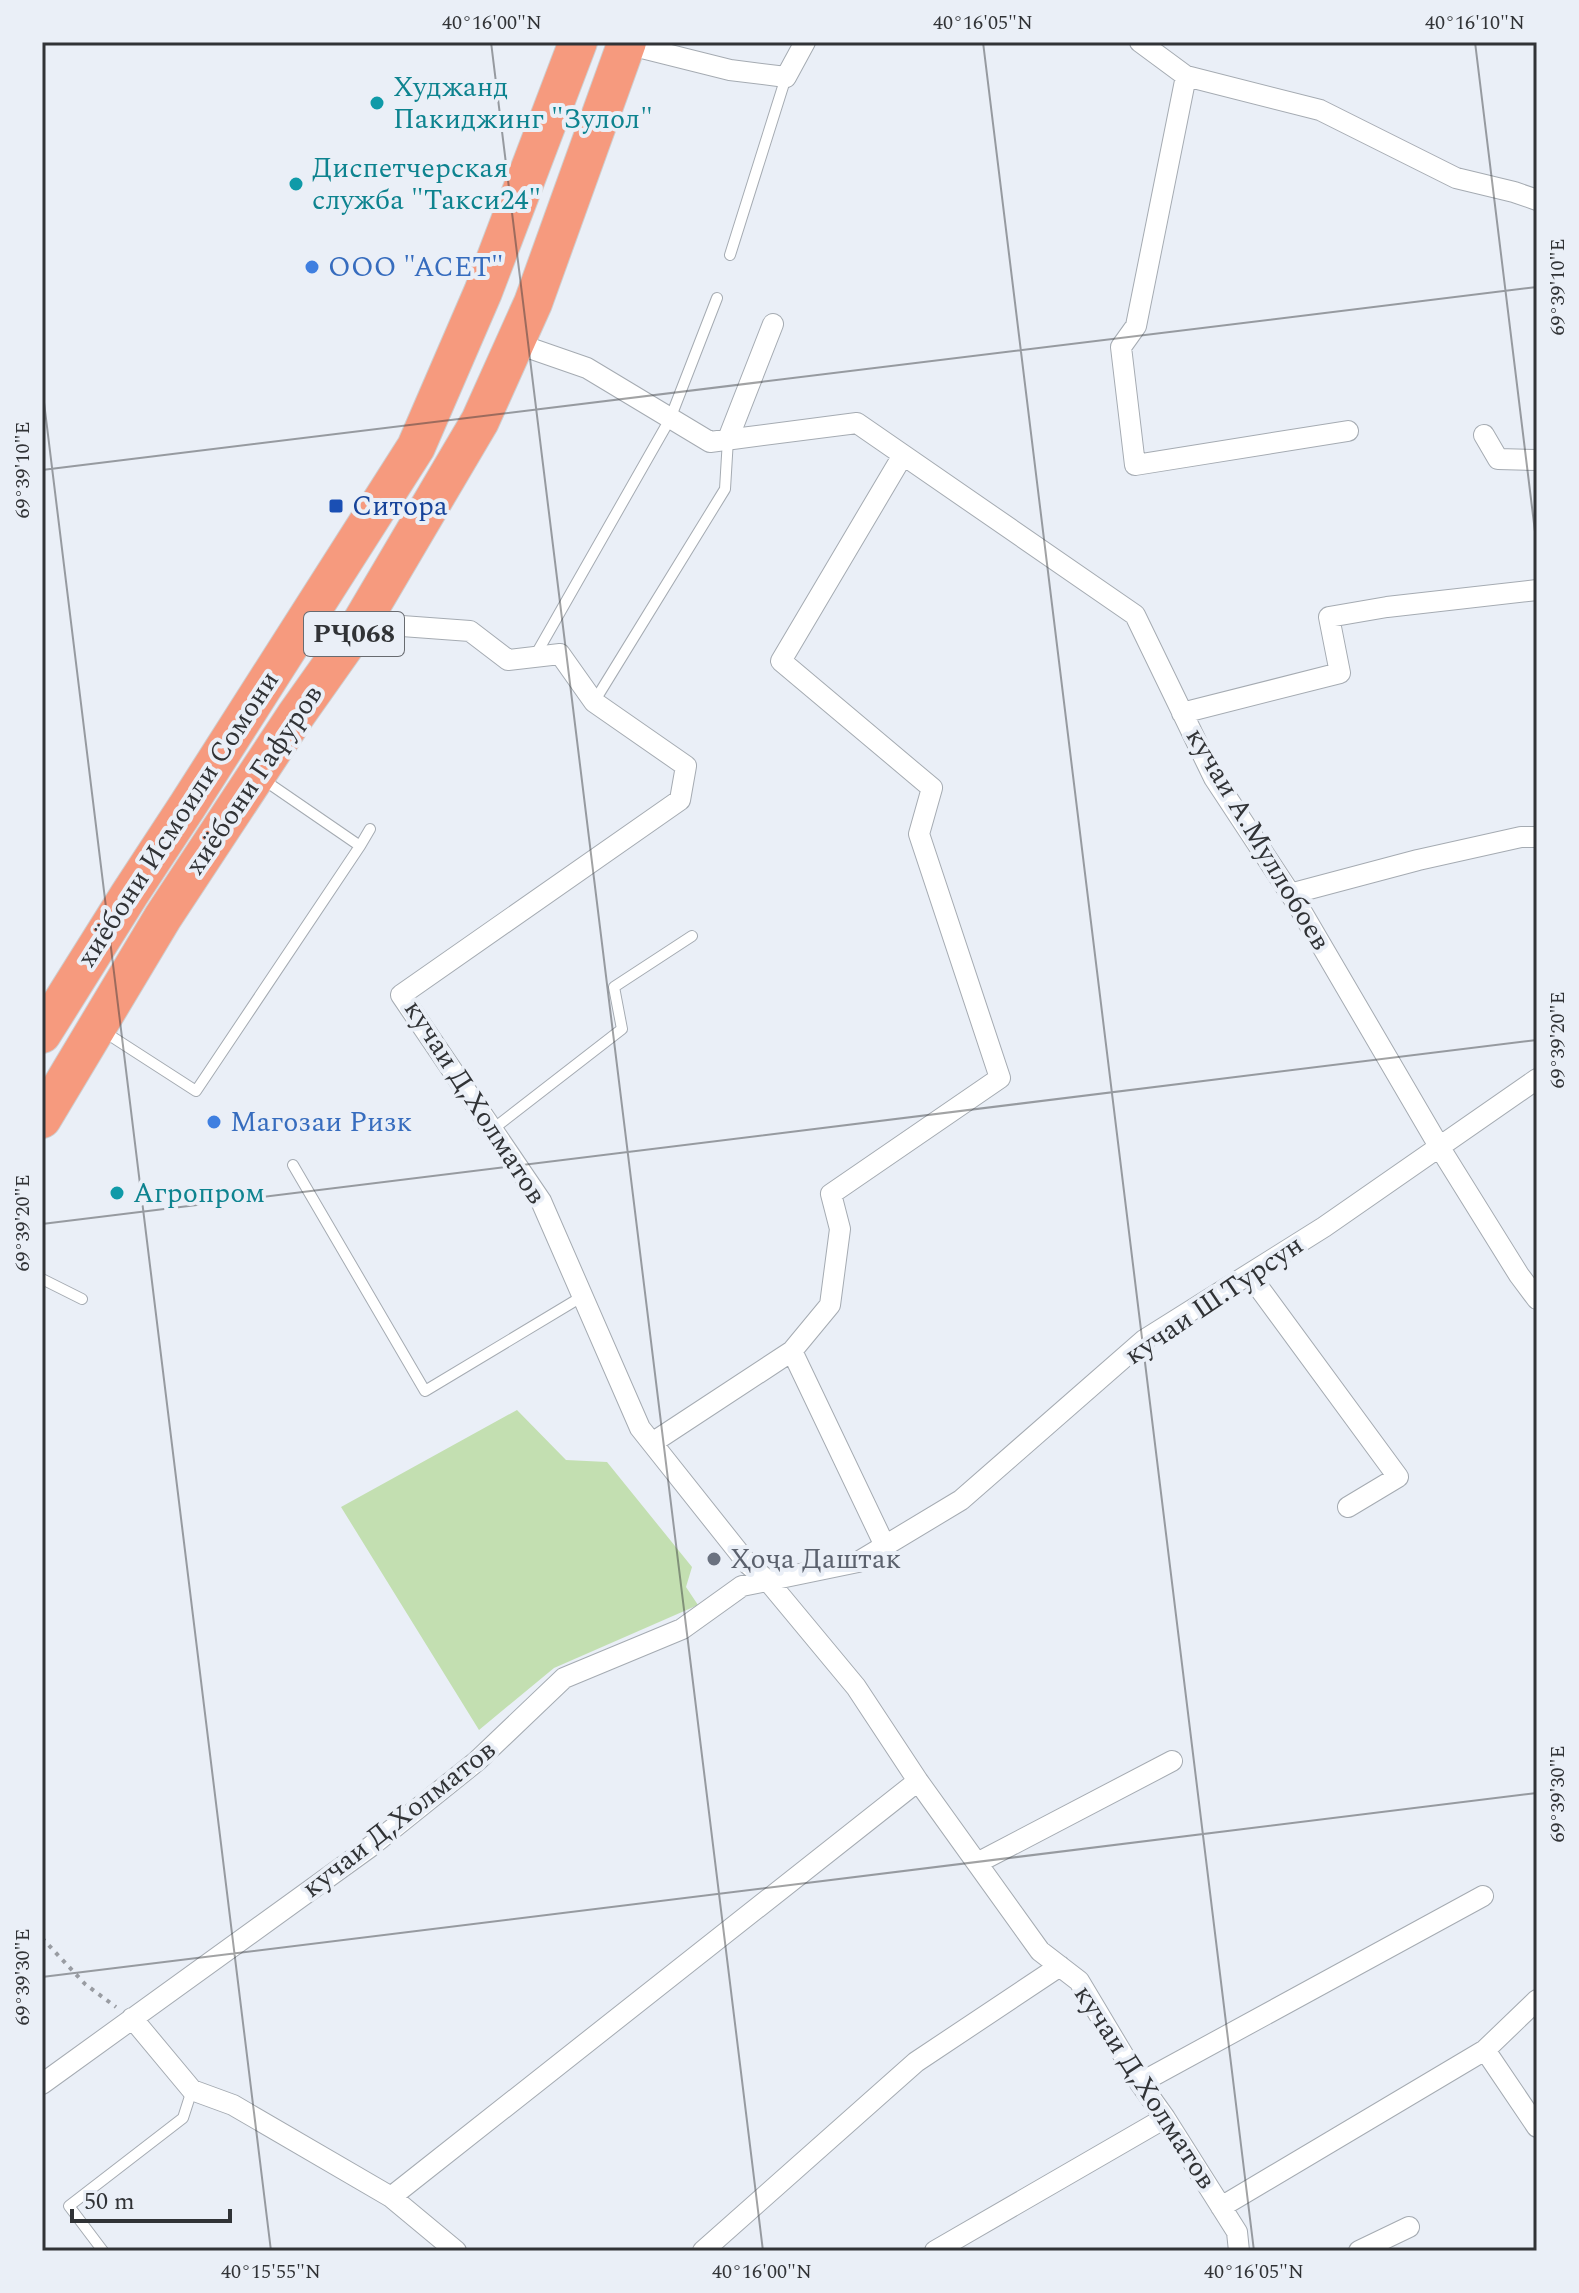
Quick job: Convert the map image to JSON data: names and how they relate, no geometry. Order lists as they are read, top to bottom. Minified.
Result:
{"streets":{"highway":["РҶ068","хиёбони Гафуров","хиёбони Исмоили Сомони"],"street":["кучаи А.Муллобоев","кучаи Д,Холматов","кучаи Ш.Турсун"]},"crossings":[["кучаи А.Муллобоев","кучаи Ш.Турсун"],["кучаи Д,Холматов","кучаи Ш.Турсун"]],"places":{"other":["Худжанд Пакиджинг \"Зулол\"","Диспетчерская служба \"Такси24\"","ООО \"АСЕТ\"","Магозаи Ризк","Агропром","Ҳоҷа Даштак"],"transit":["Ситора"]},"scale_bar":"50 m","coordinates":["40°16'00\"N","40°16'05\"N","40°16'10\"N","69°39'10\"E","69°39'20\"E","69°39'30\"E","40°15'55\"N"]}
